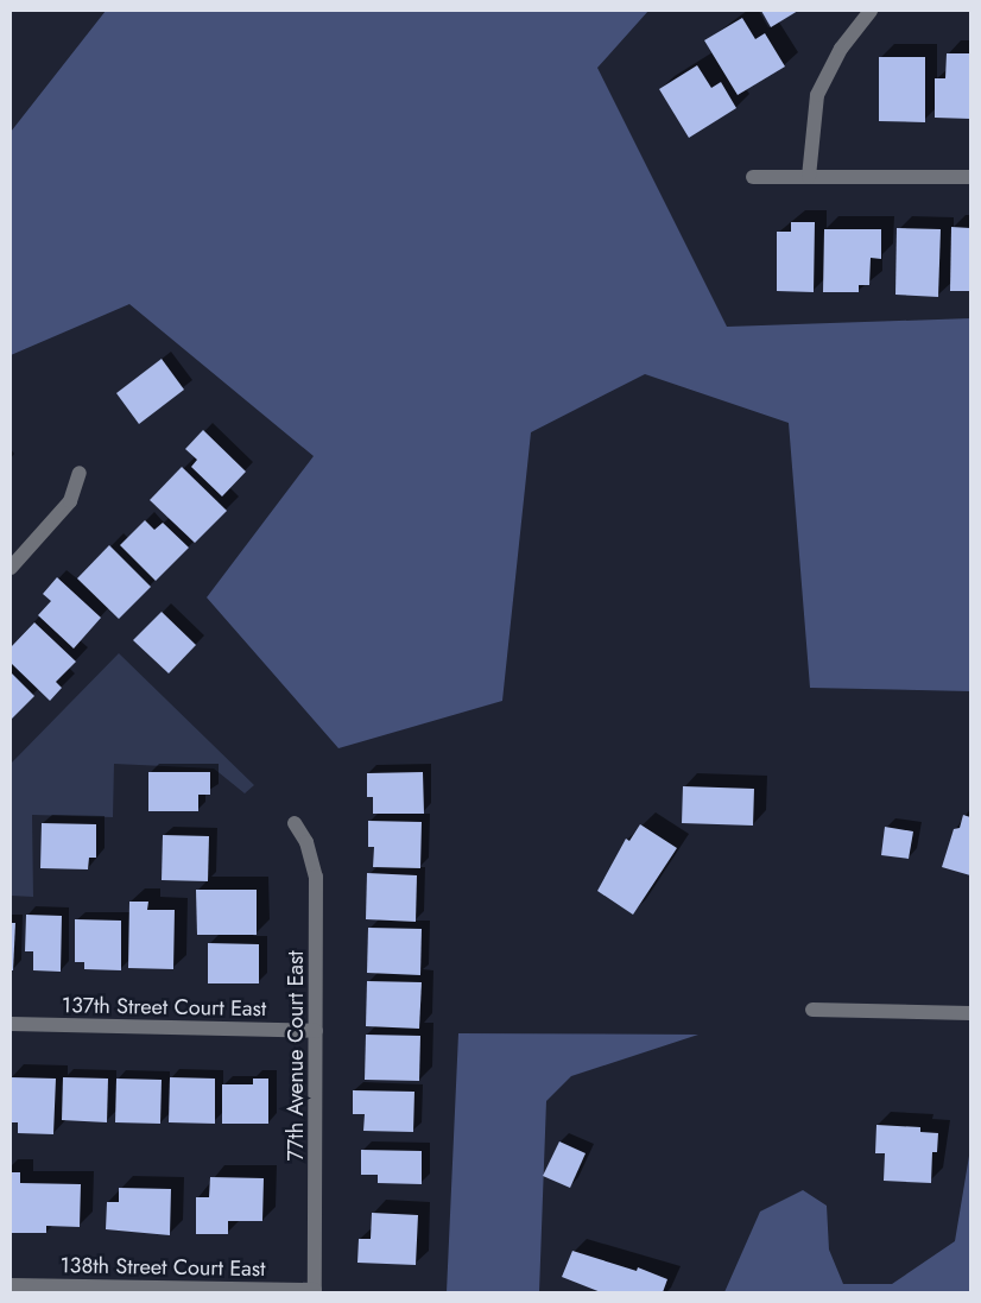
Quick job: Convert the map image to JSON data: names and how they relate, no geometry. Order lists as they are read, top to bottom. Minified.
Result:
{"streets":{"street":["137th Street Court East","77th Avenue Court East","138th Street Court East"]},"crossings":[["137th Street Court East","77th Avenue Court East"],["77th Avenue Court East","138th Street Court East"]]}
